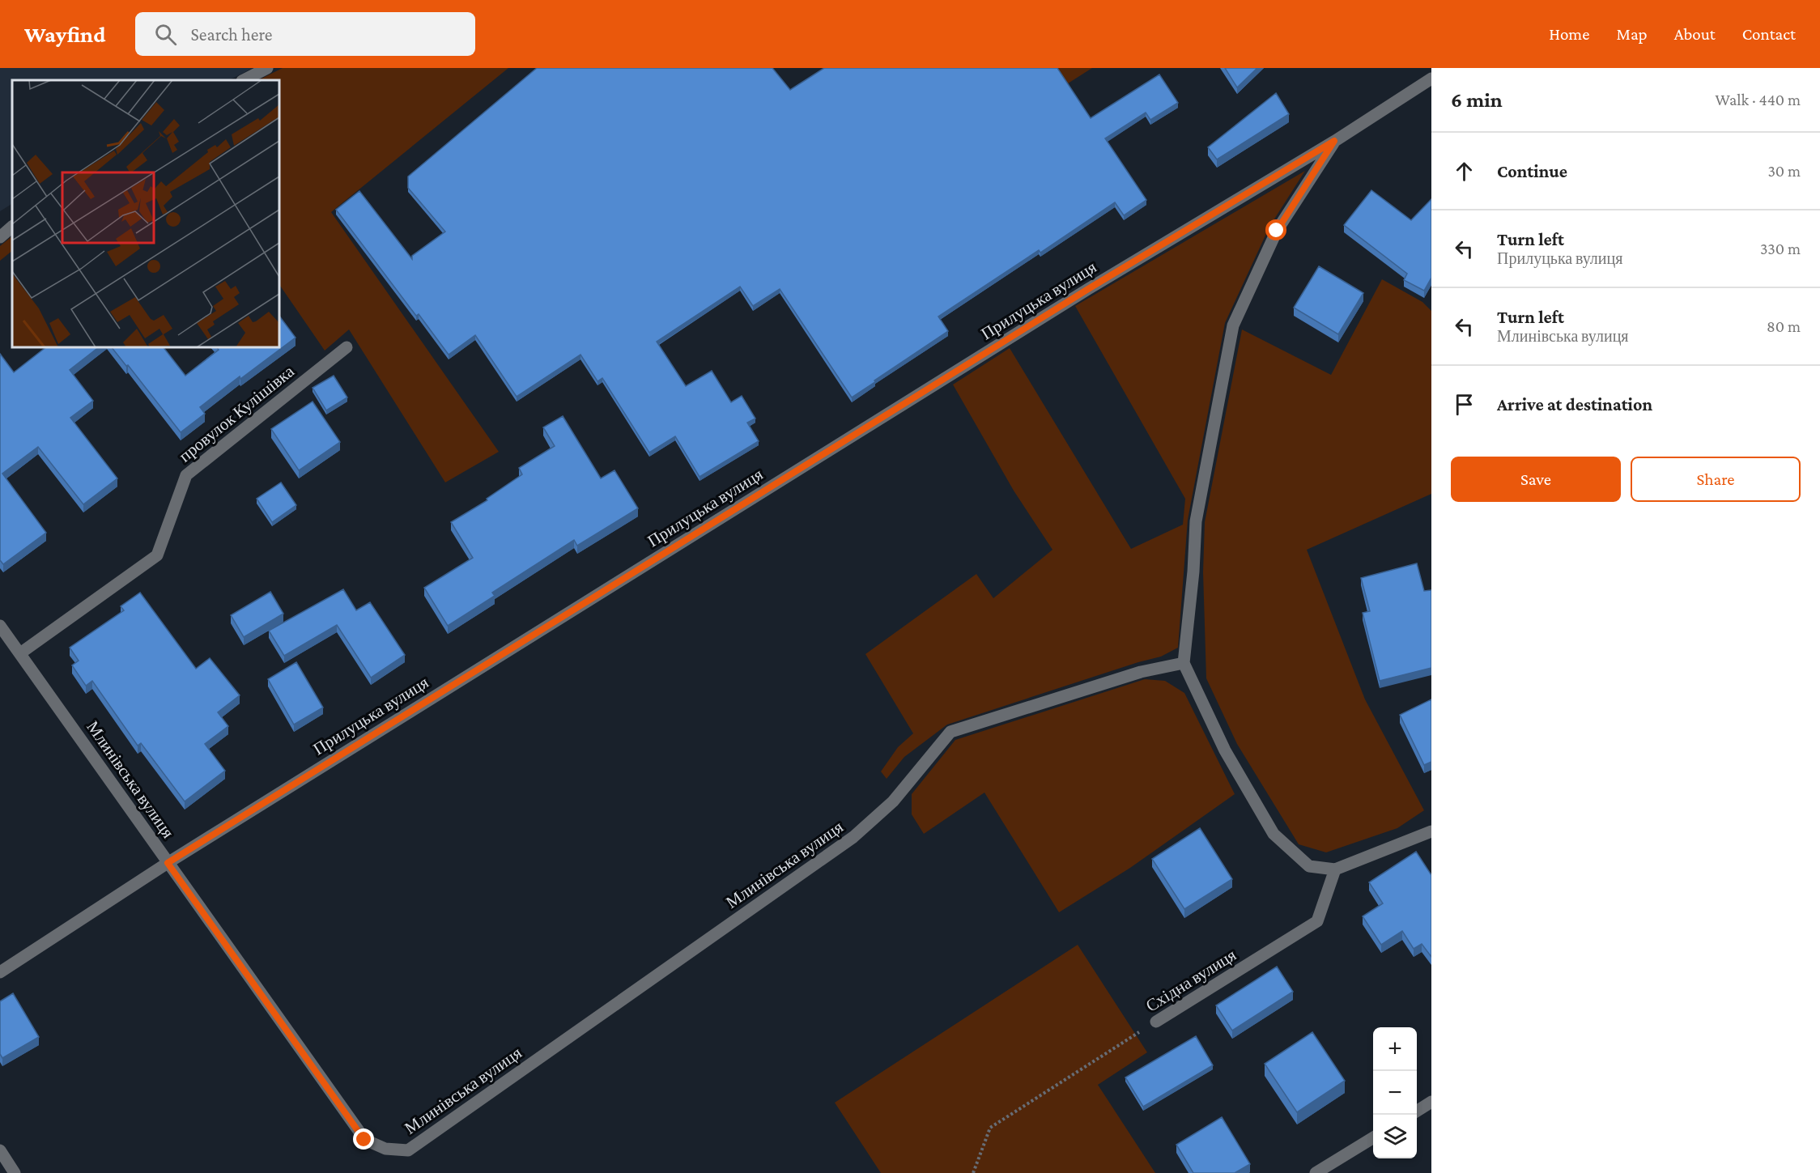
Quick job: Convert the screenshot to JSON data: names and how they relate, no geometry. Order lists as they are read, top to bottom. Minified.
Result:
{"streets":{"street":["Прилуцька вулиця","провулок Кулішівка","Млинівська вулиця","Східна вулиця"]},"crossings":[["Прилуцька вулиця","Млинівська вулиця"],["провулок Кулішівка","Млинівська вулиця"]],"page":{"header":"Wayfind","search":"Search here","nav":["Home","Map","About","Contact"],"heading":["6 min","Walk · 440 m"],"list":[["Continue","30 m"],["Turn left","Прилуцька вулиця","330 m"],["Turn left","Млинівська вулиця","80 m"],"Arrive at destination"],"buttons":["Save","Share"],"map_buttons":["+","−"]}}
